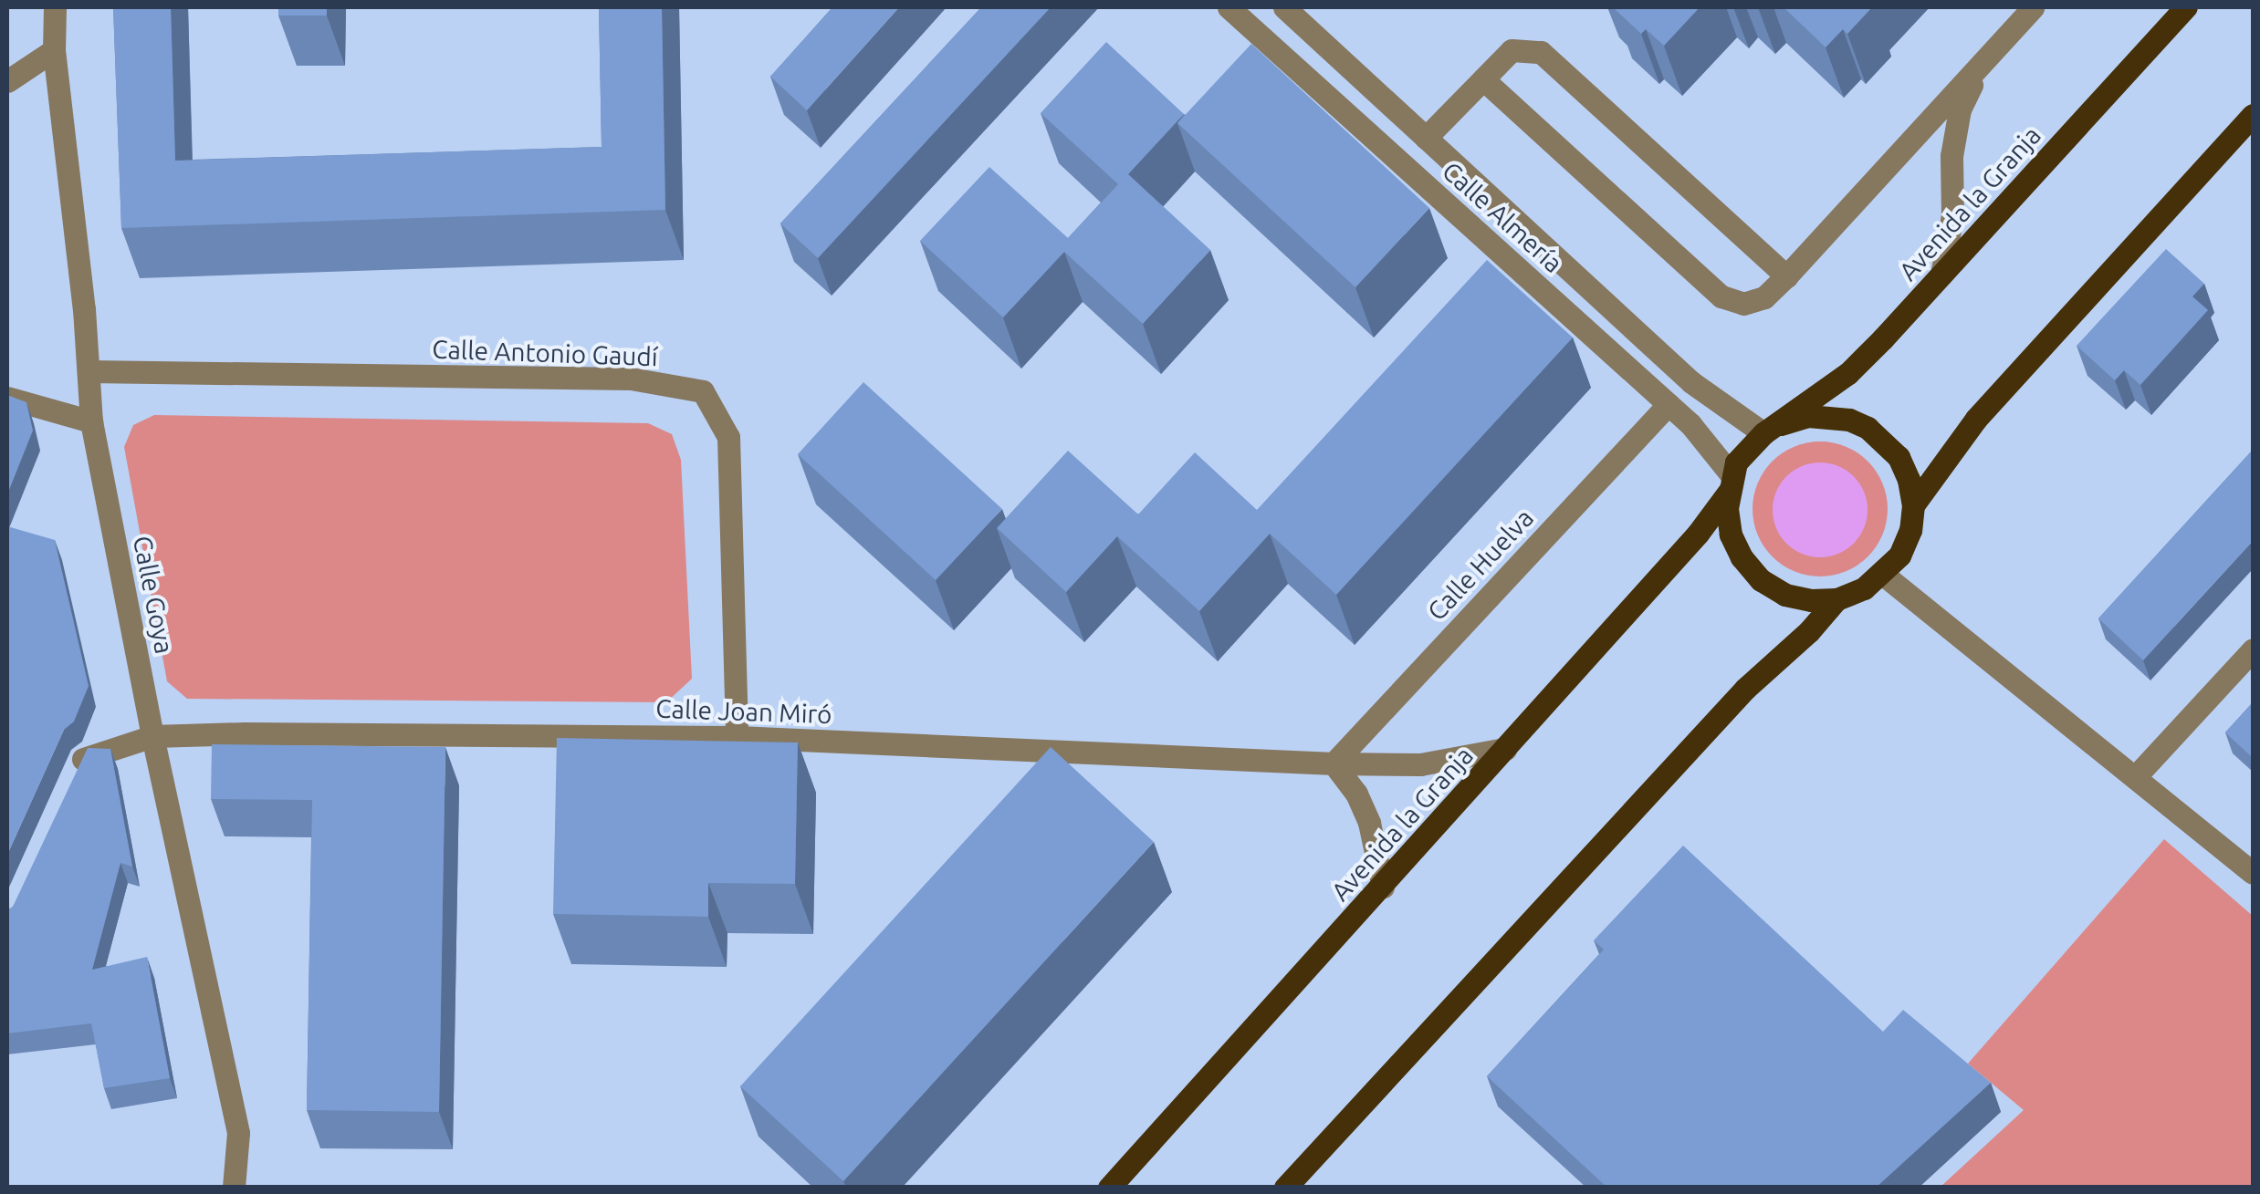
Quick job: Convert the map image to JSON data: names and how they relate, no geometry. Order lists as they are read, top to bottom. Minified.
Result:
{"streets":{"main road":["Avenida la Granja"],"street":["Calle Almería","Calle Antonio Gaudí","Calle Huelva","Calle Goya","Calle Joan Miró"]},"crossings":[["Avenida la Granja","Calle Almería"],["Avenida la Granja","Calle Joan Miró"],["Calle Almería","Calle Huelva"],["Calle Antonio Gaudí","Calle Goya"],["Calle Antonio Gaudí","Calle Joan Miró"],["Calle Huelva","Calle Joan Miró"],["Calle Goya","Calle Joan Miró"]]}
